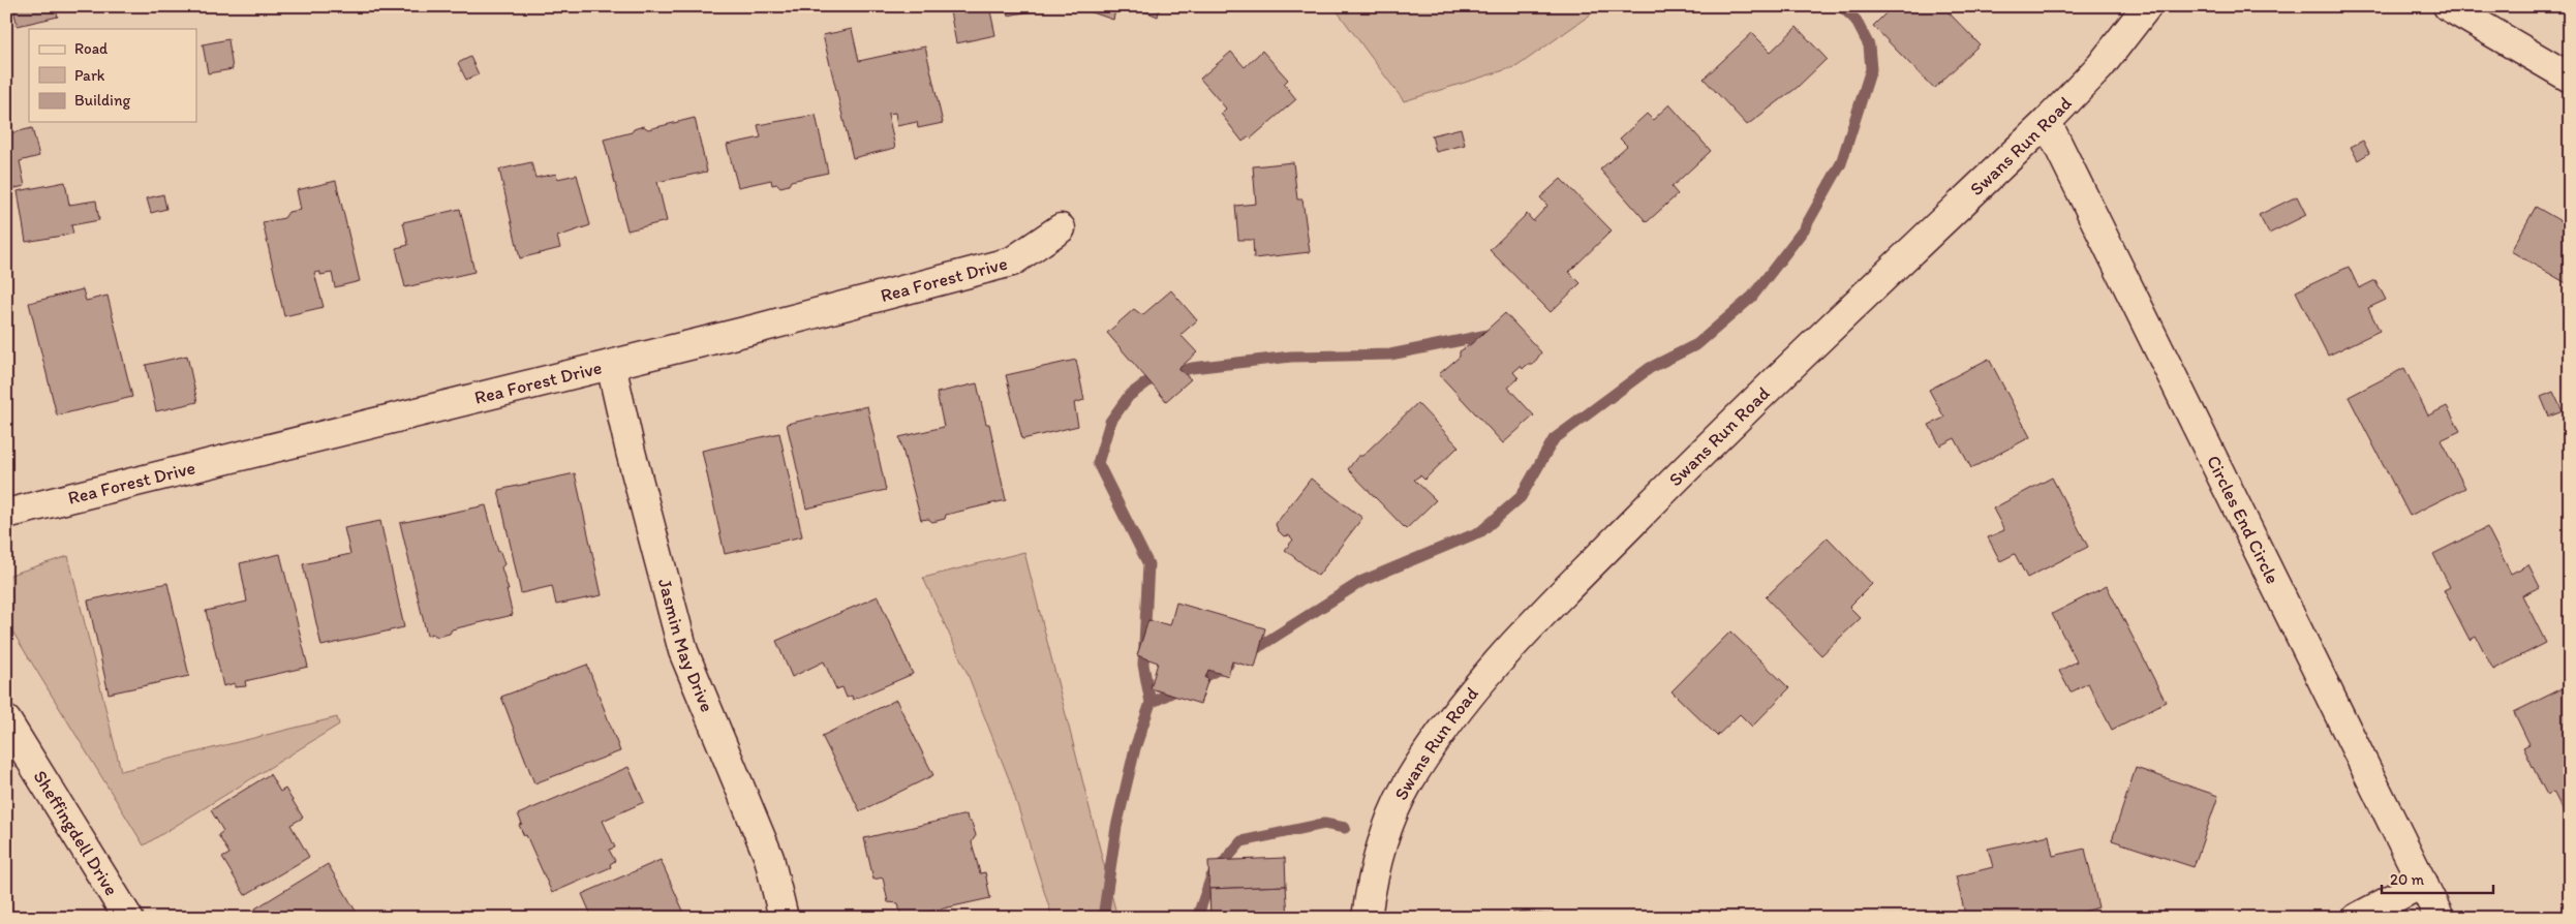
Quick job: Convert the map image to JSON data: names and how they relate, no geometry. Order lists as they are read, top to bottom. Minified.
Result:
{"streets":{"street":["Swans Run Road","Rea Forest Drive","Circles End Circle","Jasmin May Drive","Sheffingdell Drive"]},"crossings":[["Swans Run Road","Circles End Circle"],["Rea Forest Drive","Jasmin May Drive"]],"legend":["Road","Park","Building"],"scale_bar":"20 m"}
